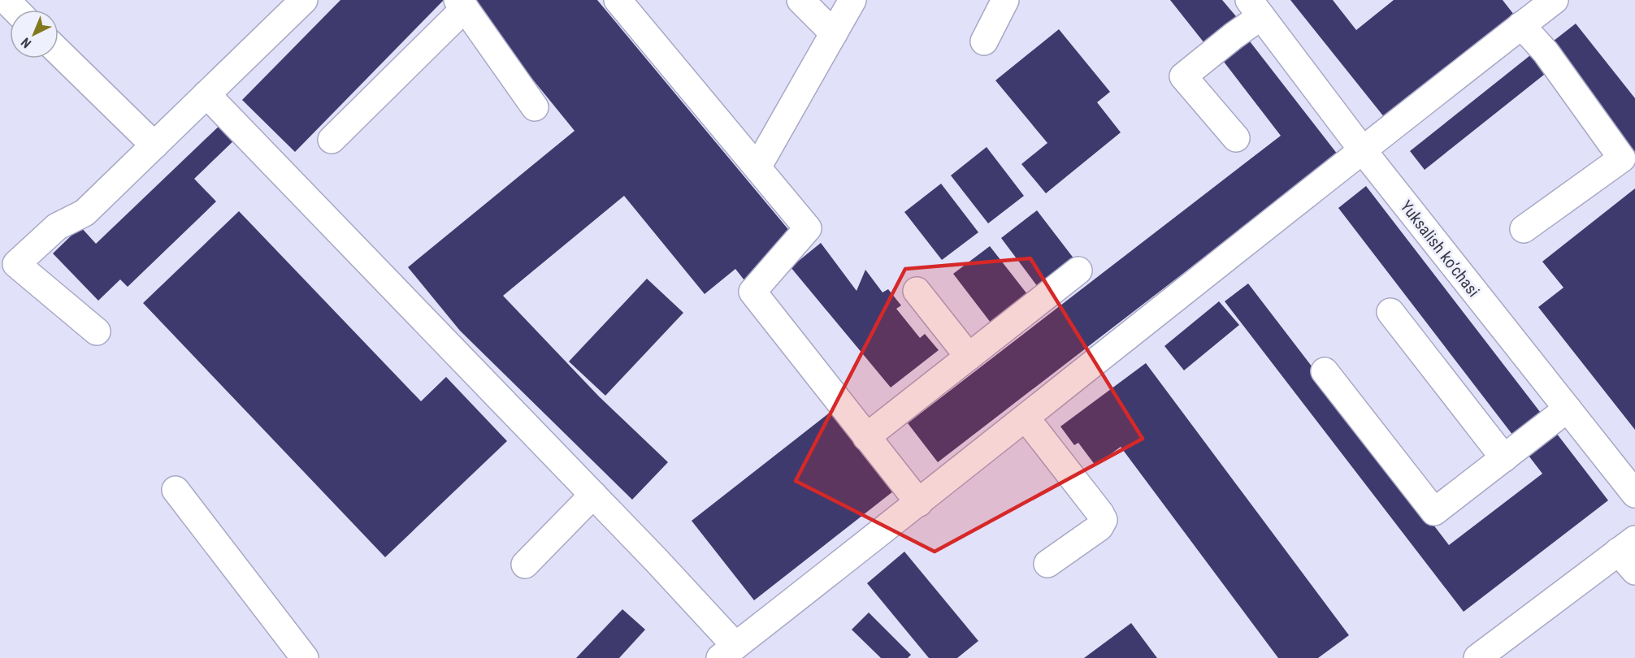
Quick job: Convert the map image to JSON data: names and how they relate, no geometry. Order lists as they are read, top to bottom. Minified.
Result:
{"streets":{"street":["Yuksalish ko’chasi"]},"north":"bottom left"}
